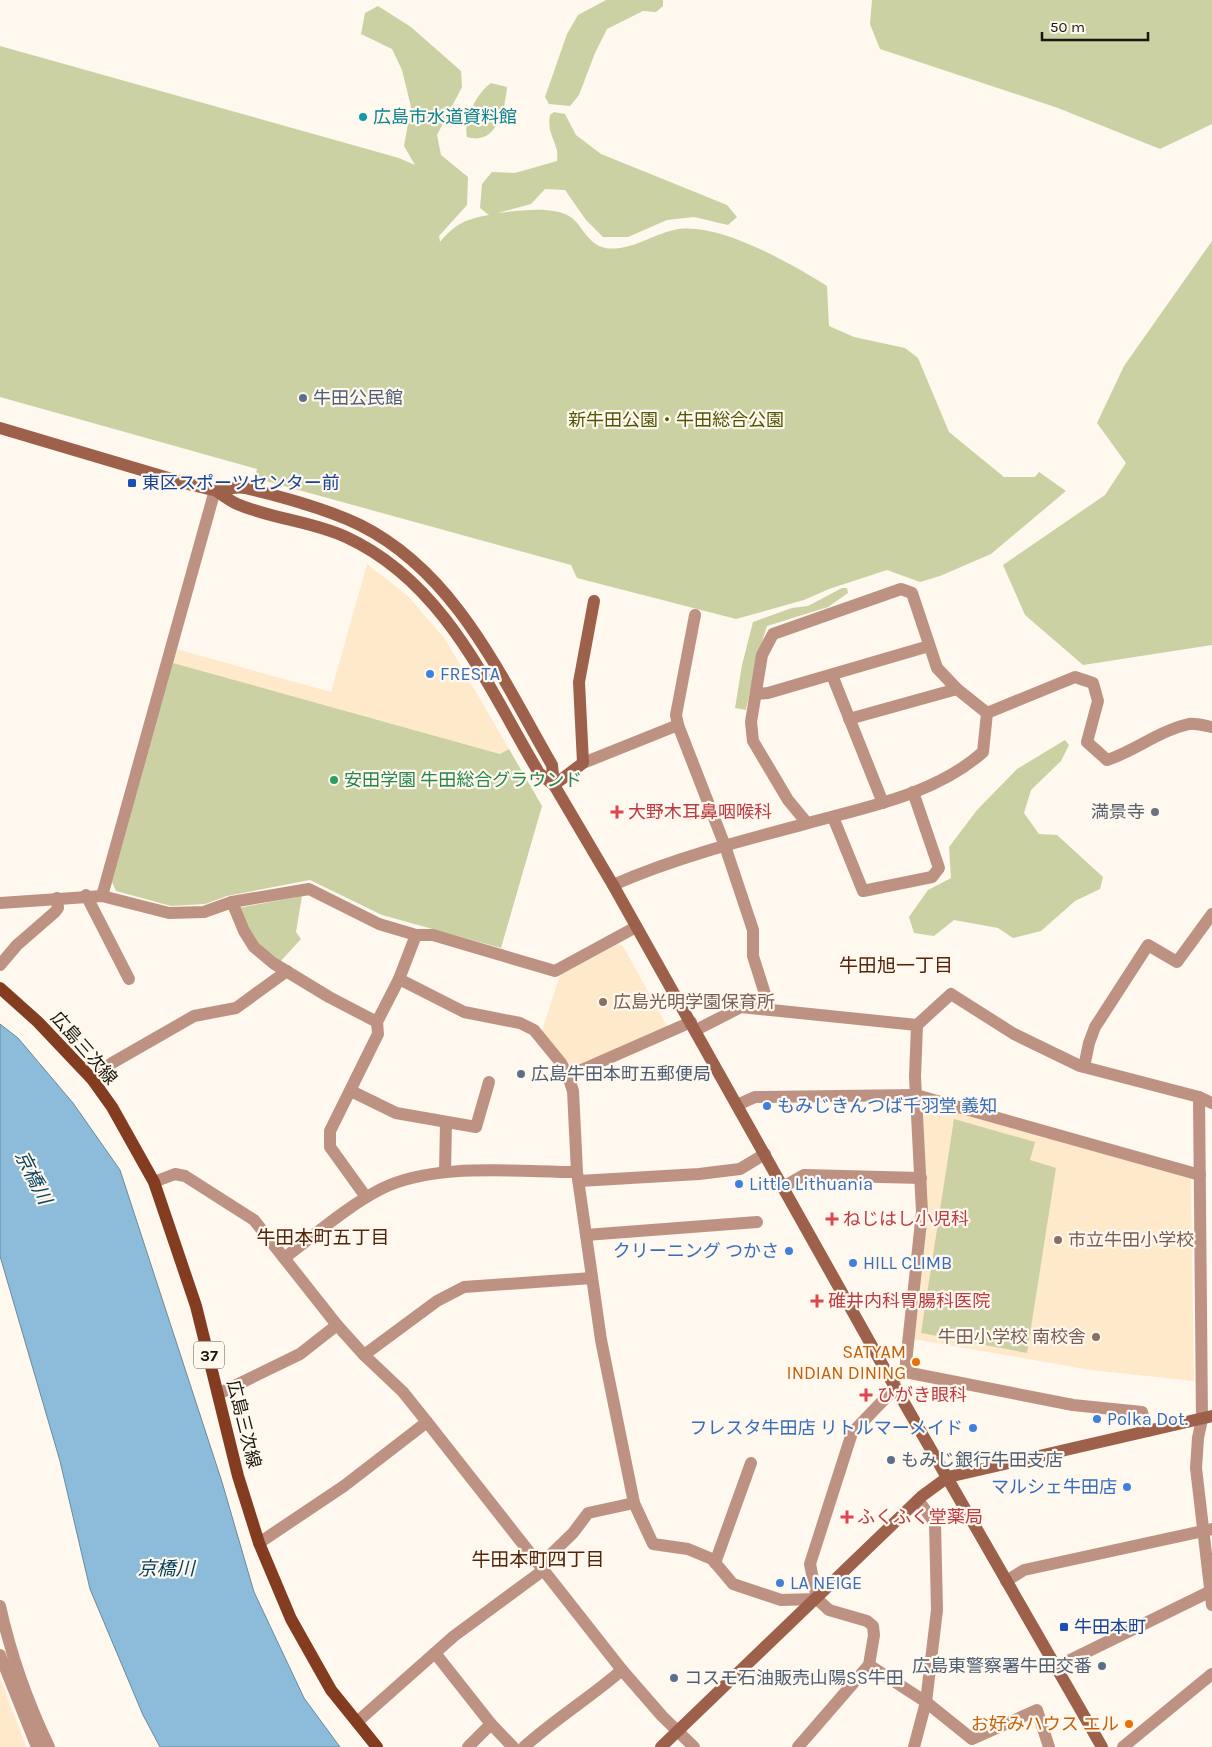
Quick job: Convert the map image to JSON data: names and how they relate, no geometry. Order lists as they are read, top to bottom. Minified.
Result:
{"streets":{"main road":["広島三次線","37"]},"districts":["牛田旭一丁目","牛田本町五丁目","牛田本町四丁目"],"water":["京橋川"],"parks":["新牛田公園・牛田総合公園"],"places":{"other":["広島市水道資料館","牛田公民館","FRESTA","安田学園 牛田総合グラウンド","満景寺","広島光明学園保育所","広島牛田本町五郵便局","もみじきんつば千羽堂 義知","Little Lithuania","市立牛田小学校","クリーニング つかさ","HILL CLIMB","牛田小学校 南校舎","SATYAM INDIAN DINING","Polka Dot.","フレスタ牛田店 リトルマーメイド","もみじ銀行牛田支店","マルシェ牛田店","LA NEIGE","広島東警察署牛田交番","コスモ石油販売山陽SS牛田","お好みハウス エル"],"transit":["東区スポーツセンター前","牛田本町"],"health":["大野木耳鼻咽喉科","ねじはし小児科","碓井内科胃腸科医院","ひがき眼科","ふくふく堂薬局"]},"scale_bar":"50 m"}
